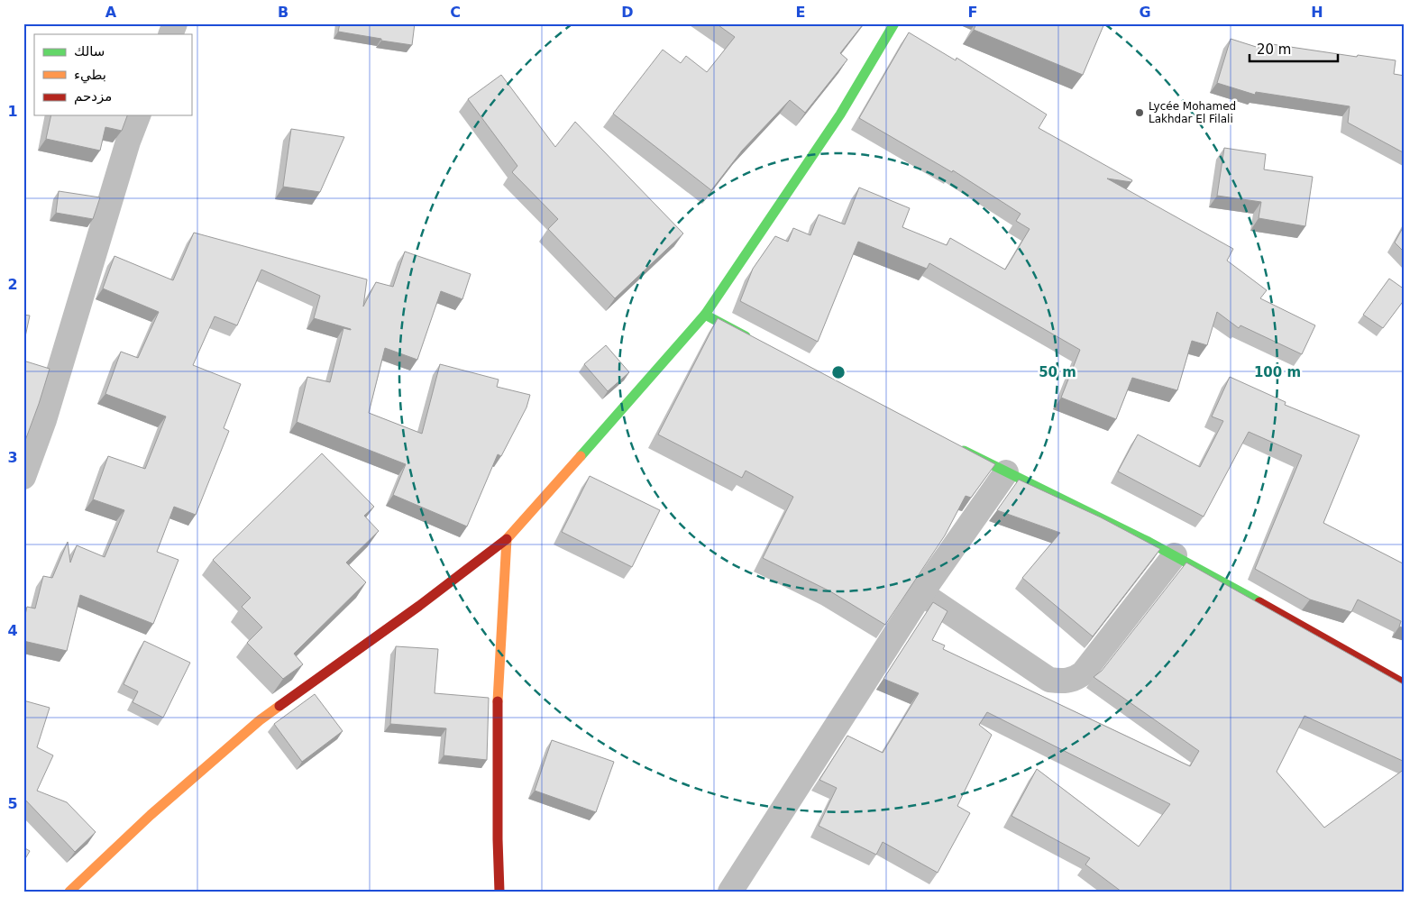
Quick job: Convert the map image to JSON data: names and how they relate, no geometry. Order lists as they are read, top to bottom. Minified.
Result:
{"places":["Lycée Mohamed Lakhdar El Filali"],"legend":["سالك","بطيء","مزدحم"],"scale_bar":"20 m","grid":{"columns":["A","B","C","D","E","F","G","H"],"rows":["1","2","3","4","5"]},"rings":["50 m","100 m"]}
